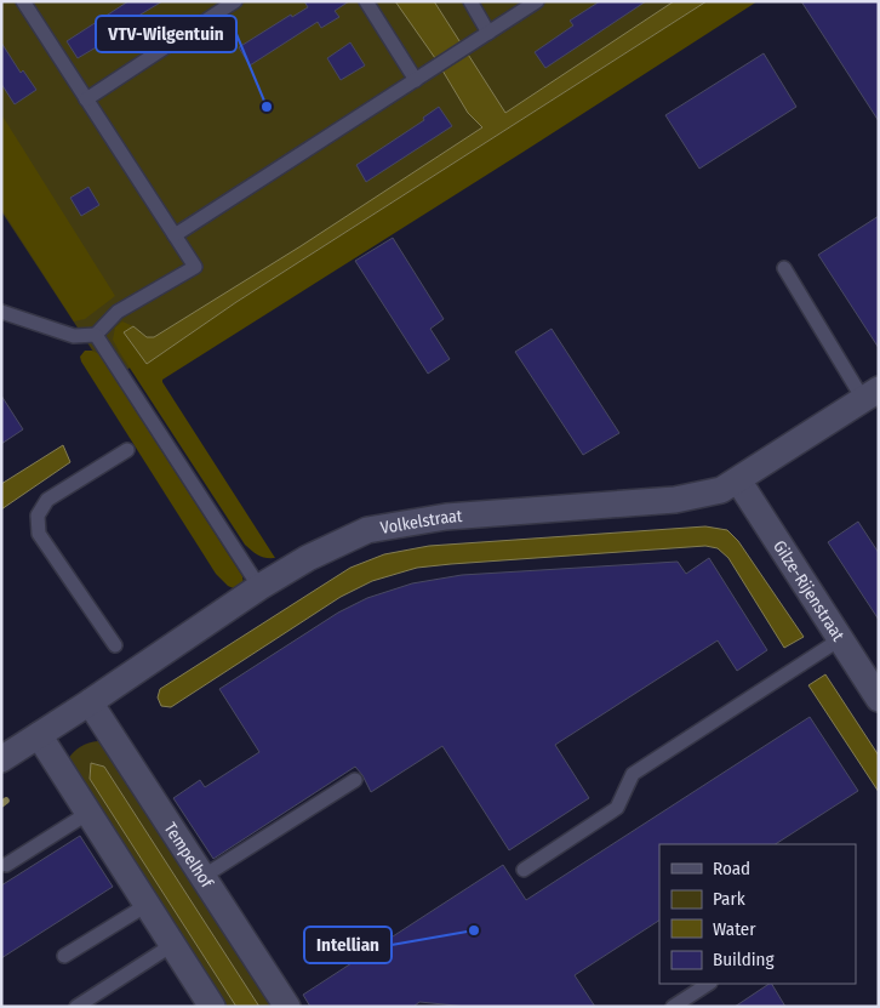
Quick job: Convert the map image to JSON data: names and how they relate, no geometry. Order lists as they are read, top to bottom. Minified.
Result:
{"streets":{"street":["Volkelstraat","Gilze-Rijenstraat","Tempelhof"]},"crossings":[["Volkelstraat","Gilze-Rijenstraat"],["Volkelstraat","Tempelhof"]],"places":["VTV-Wilgentuin","Intellian"],"legend":["Road","Park","Water","Building"]}
